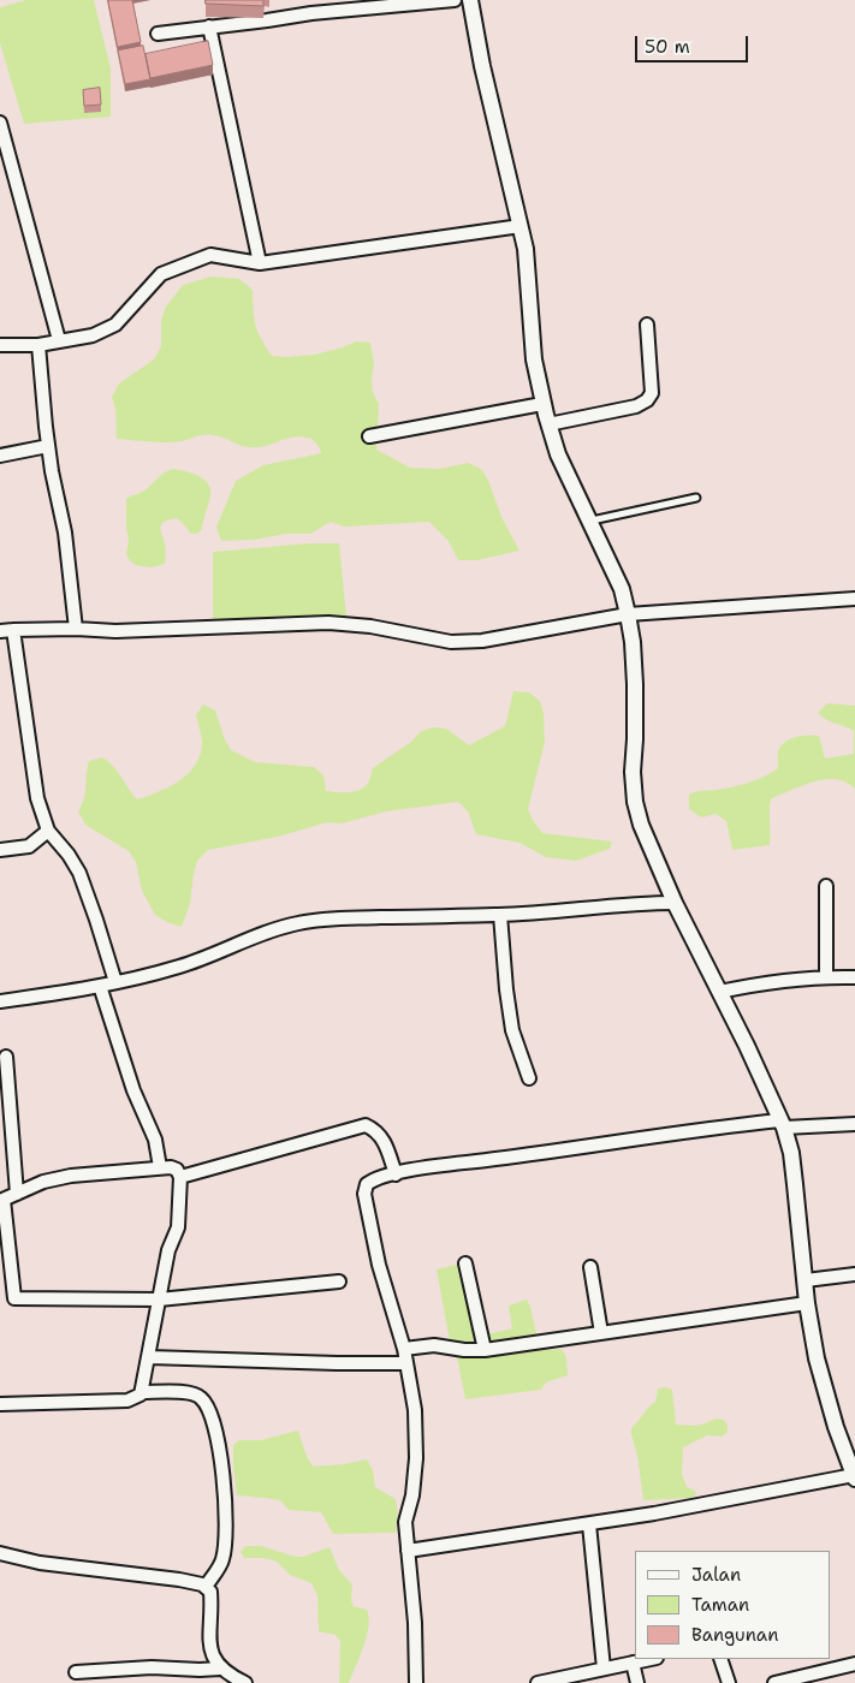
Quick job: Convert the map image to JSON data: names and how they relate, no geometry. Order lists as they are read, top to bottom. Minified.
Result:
{"legend":["Jalan","Taman","Bangunan"],"scale_bar":"50 m"}
